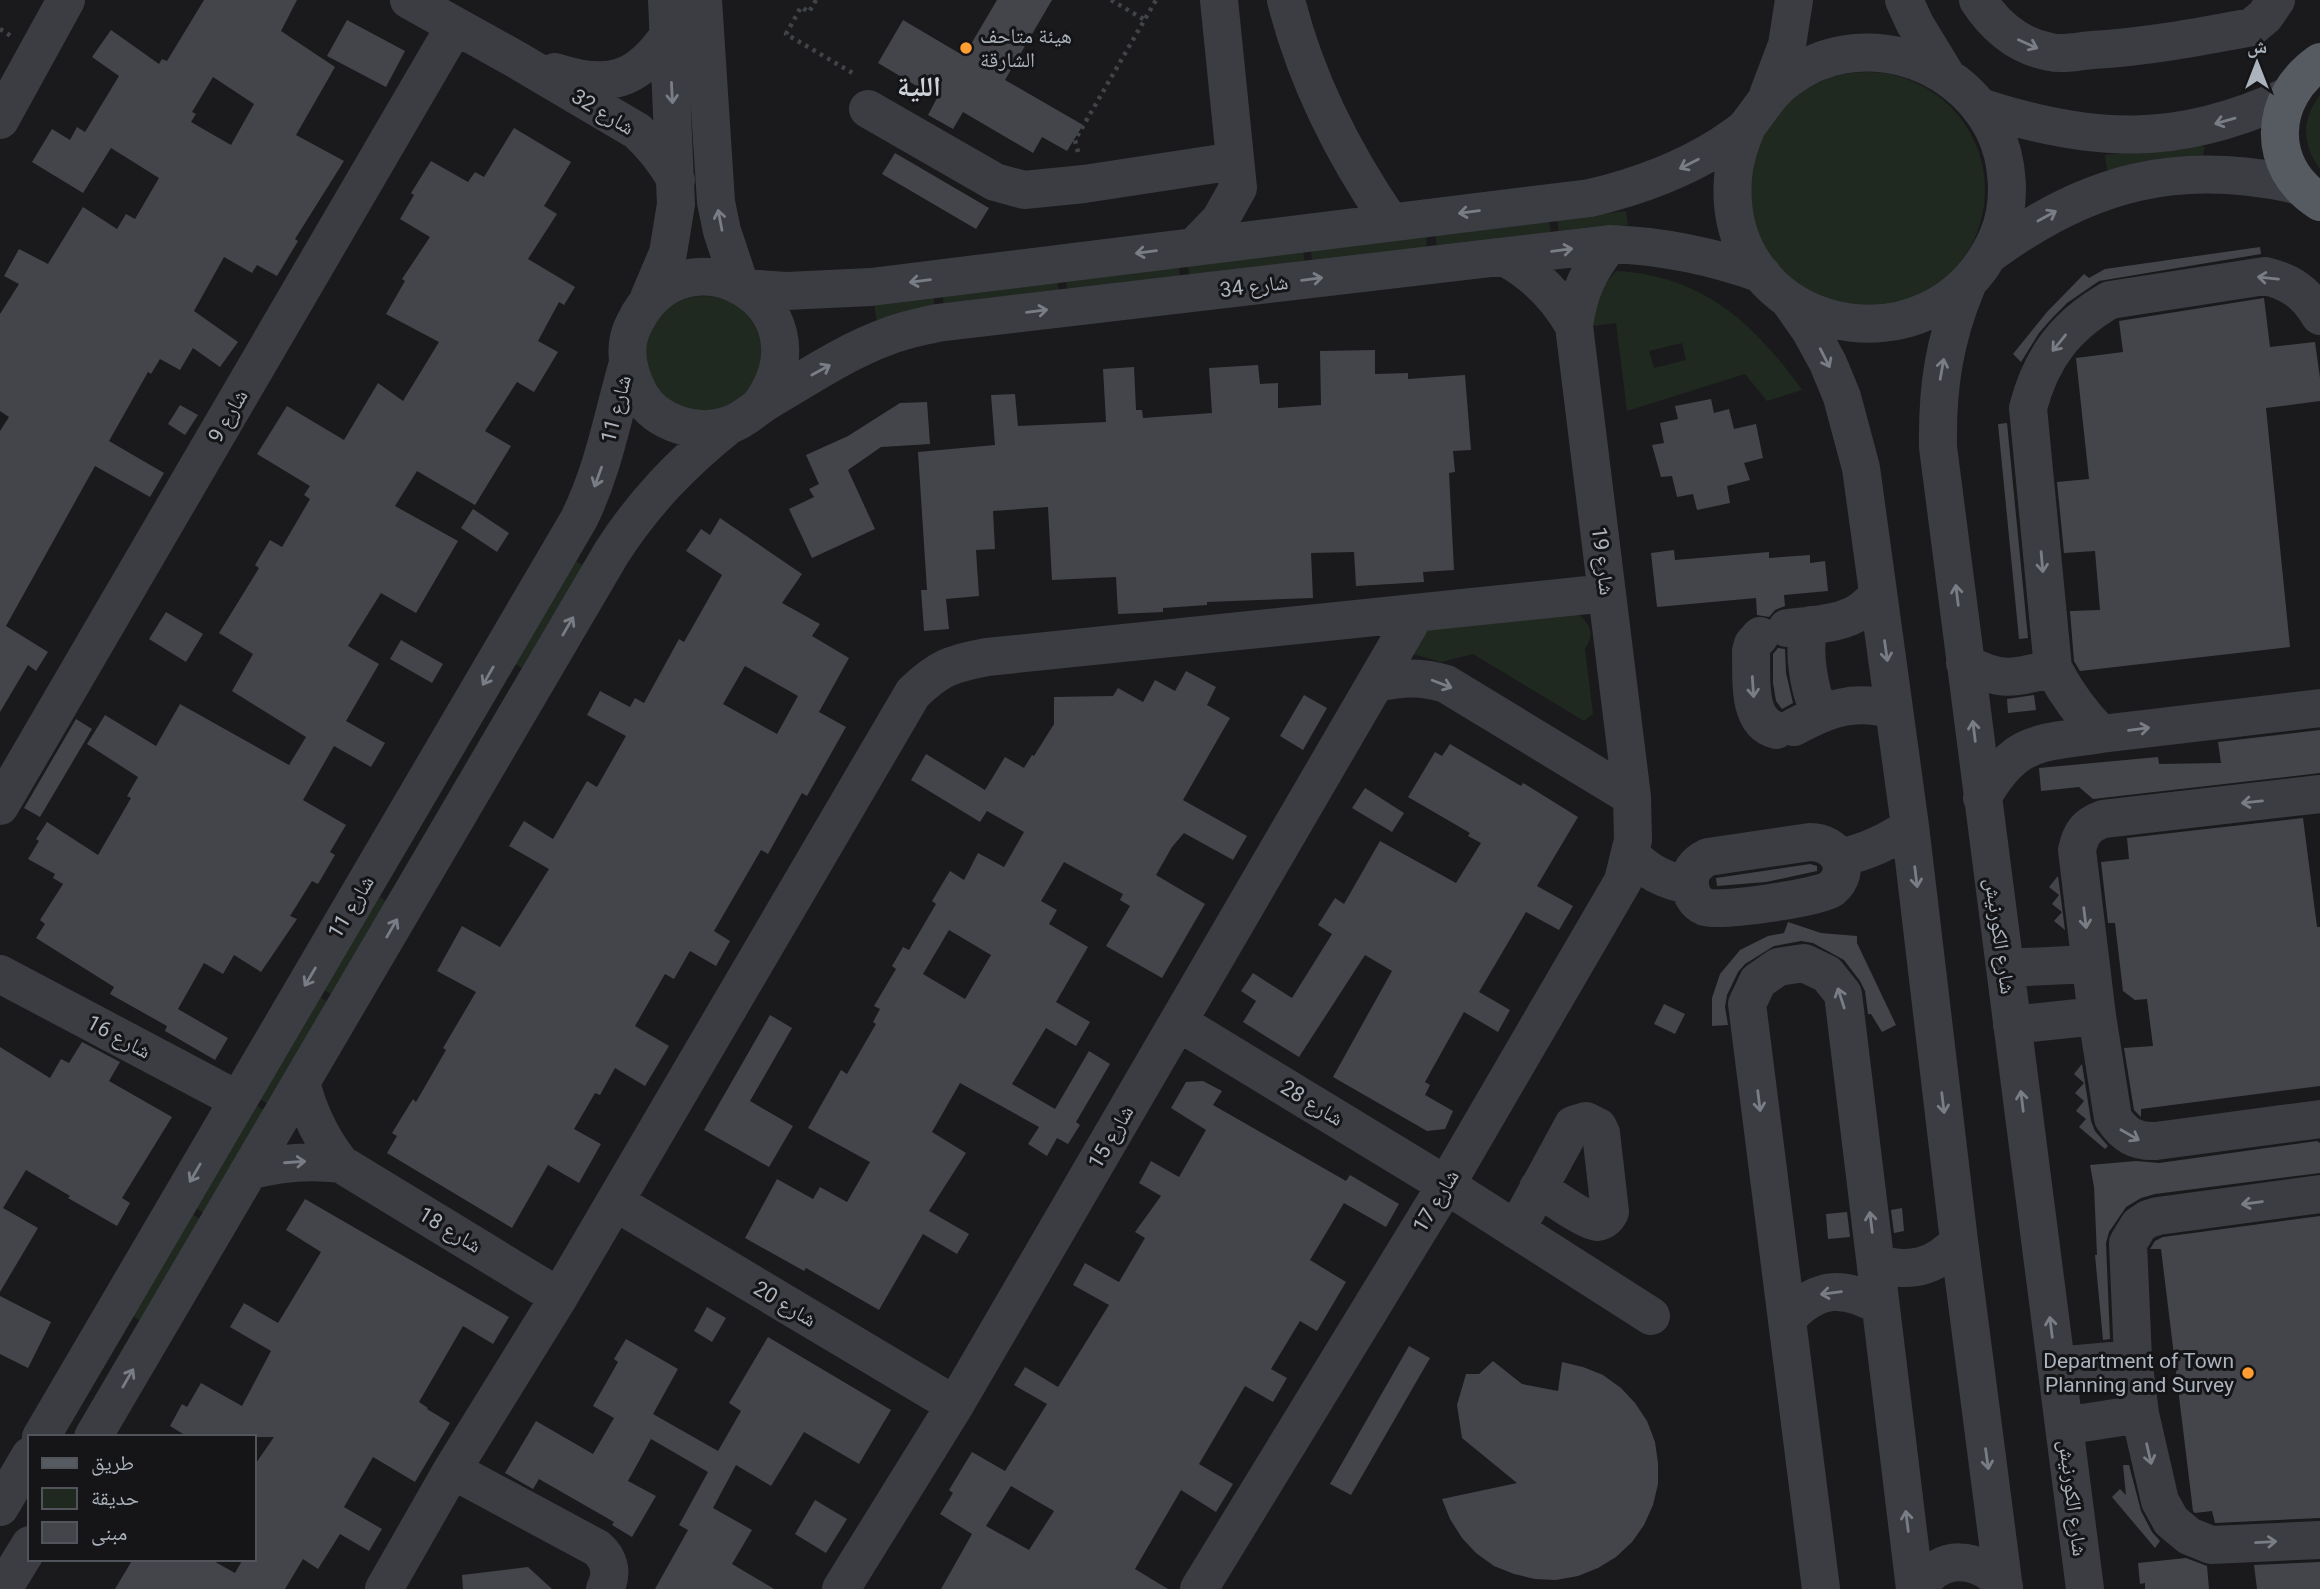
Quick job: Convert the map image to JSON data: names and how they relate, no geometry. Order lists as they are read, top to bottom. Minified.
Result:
{"streets":{"street":["شارع 32","شارع 34","شارع 11","شارع 9","شارع 19","شارع الكورنيش","شارع 16","شارع 28","شارع 15","شارع 17","شارع 18","شارع 20"]},"crossings":[["شارع 32","شارع 9"],["شارع 34","شارع 11"],["شارع 34","شارع 19"],["شارع 11","شارع 16"],["شارع 19","شارع 17"],["شارع 28","شارع 15"],["شارع 28","شارع 17"],["شارع 15","شارع 20"]],"districts":["اللية"],"places":["هيئة متاحف الشارقة","Department of Town Planning and Survey"],"legend":["طريق","حديقة","مبنى"],"north":"top"}
